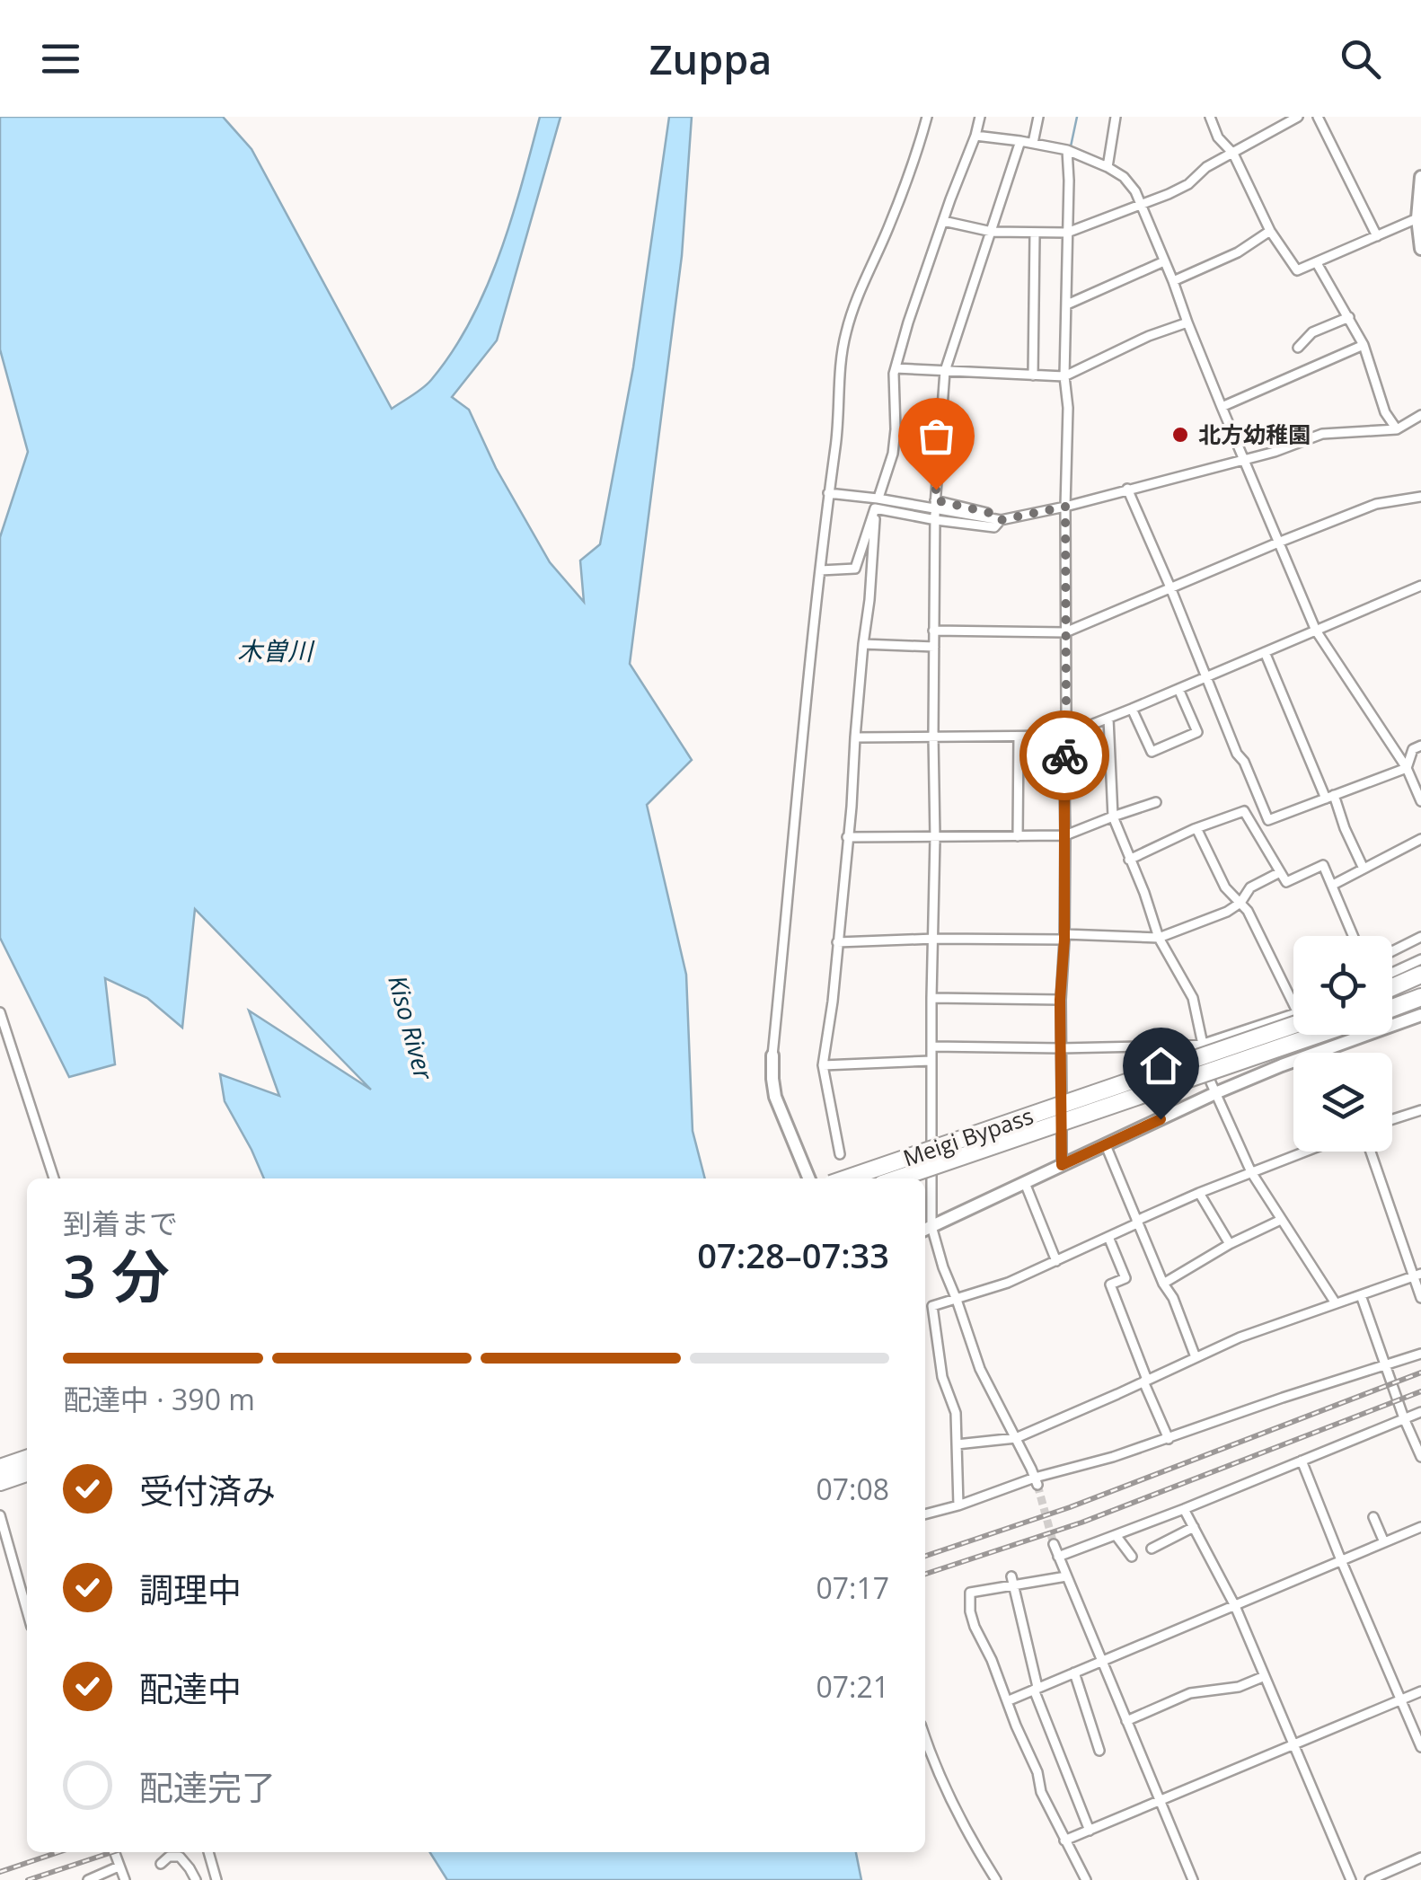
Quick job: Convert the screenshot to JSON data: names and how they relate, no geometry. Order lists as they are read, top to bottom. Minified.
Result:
{"streets":{"highway":["Meigi Bypass"]},"water":["木曽川","Kiso River"],"places":["北方幼稚園"],"page":{"header":"Zuppa","heading":["3 分","到着まで","07:28–07:33"],"bar":"配達中 · 390 m","list":[["受付済み","07:08"],["調理中","07:17"],["配達中","07:21"],"配達完了"]}}
